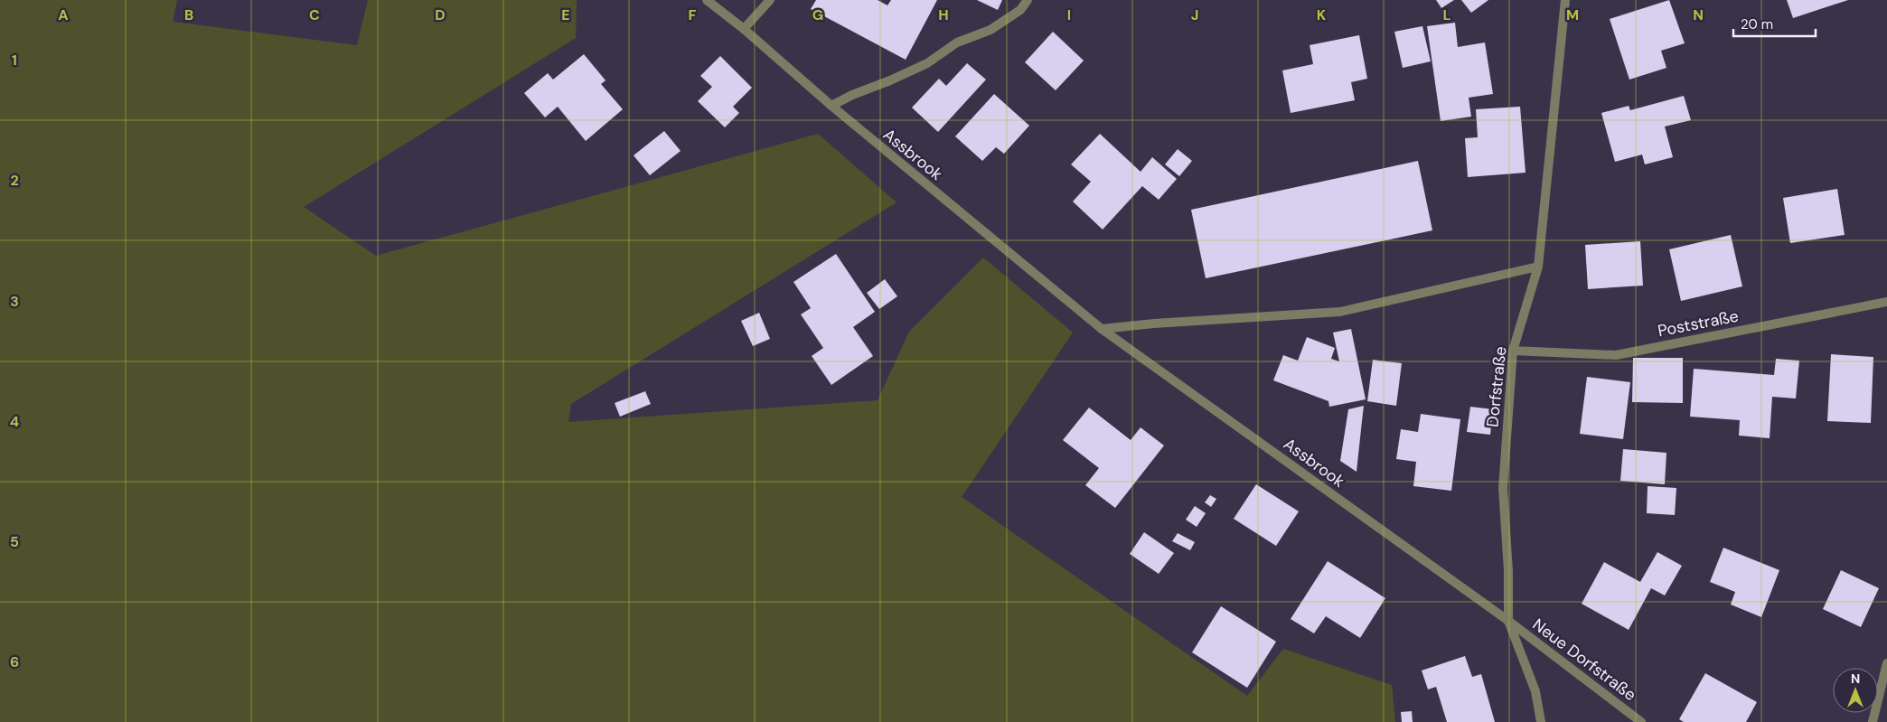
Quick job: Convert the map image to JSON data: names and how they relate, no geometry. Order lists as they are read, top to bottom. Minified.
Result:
{"streets":{"street":["Assbrook","Poststraße","Dorfstraße","Neue Dorfstraße"]},"crossings":[["Assbrook","Dorfstraße"],["Assbrook","Neue Dorfstraße"],["Poststraße","Dorfstraße"],["Dorfstraße","Neue Dorfstraße"]],"scale_bar":"20 m","north":"top","grid":{"columns":["A","B","C","D","E","F","G","H","I","J","K","L","M","N"],"rows":["1","2","3","4","5","6"]}}
